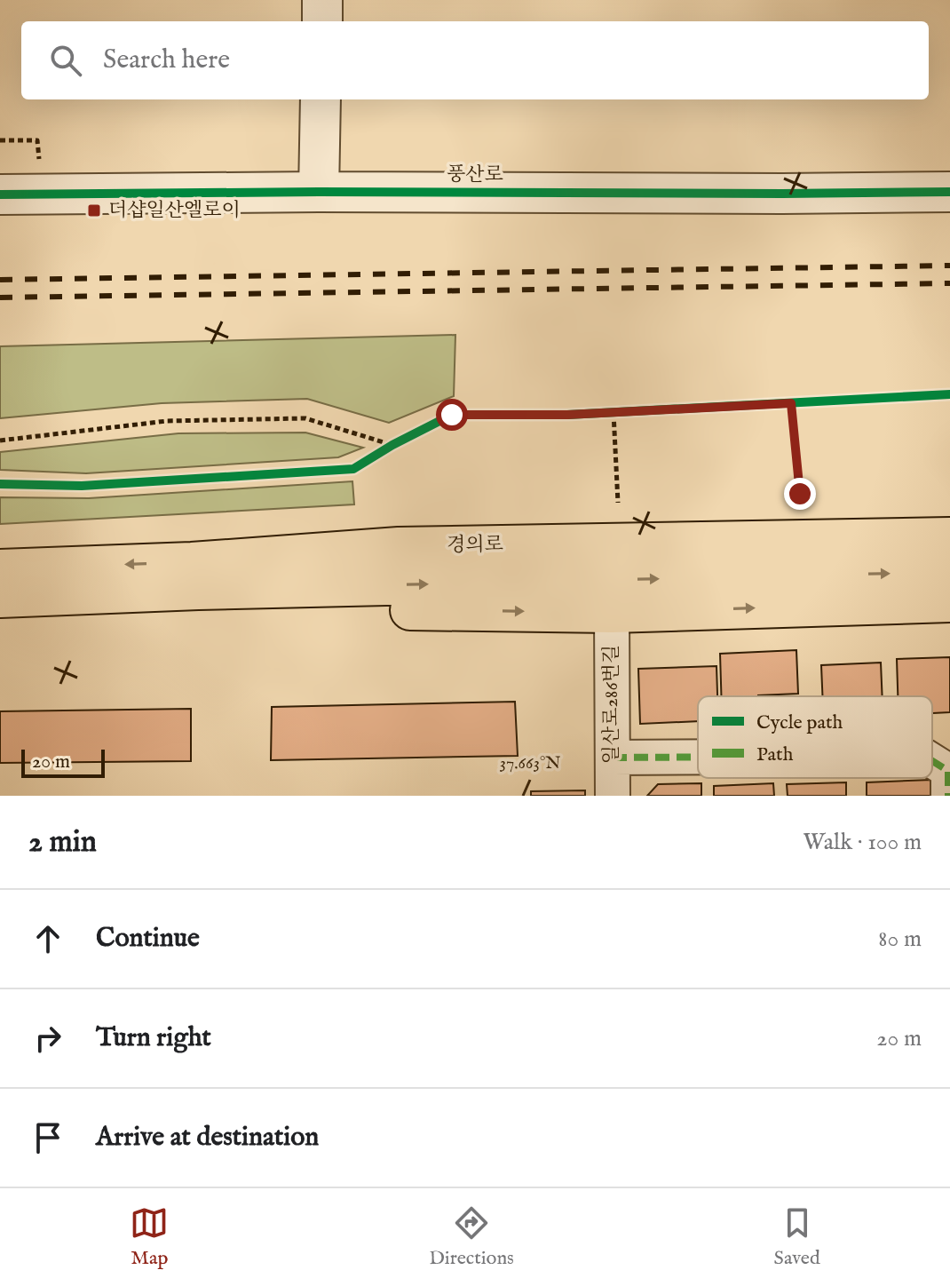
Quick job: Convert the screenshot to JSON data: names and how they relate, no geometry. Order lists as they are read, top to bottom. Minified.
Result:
{"streets":{"main road":["경의로"],"street":["풍산로","일산로286번길"]},"places":{"transit":["더샵일산엘로이"]},"legend":["Cycle path","Path"],"scale_bar":"20 m","page":{"search":"Search here","scale":"20 m","heading":["2 min","Walk · 100 m"],"list":[["Continue","80 m"],["Turn right","20 m"],"Arrive at destination"],"nav":["Map","Directions","Saved"]},"coordinates":["37.663°N"]}
